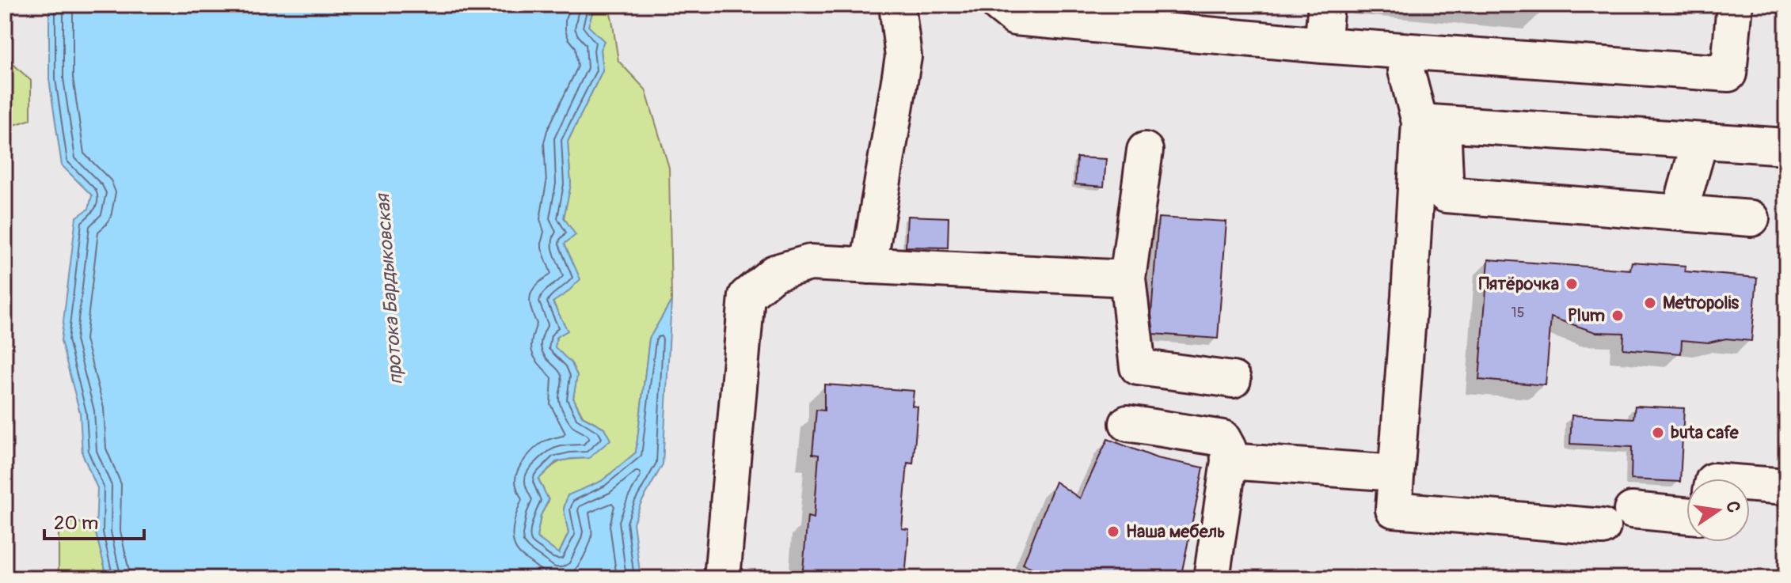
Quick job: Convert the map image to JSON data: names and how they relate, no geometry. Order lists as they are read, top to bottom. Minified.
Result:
{"water":["протока Бардыковская"],"places":["Пятёрочка","Metropolis","Plum","buta cafe","Наша мебель"],"house_numbers":["15"],"scale_bar":"20 m","north":"right"}
